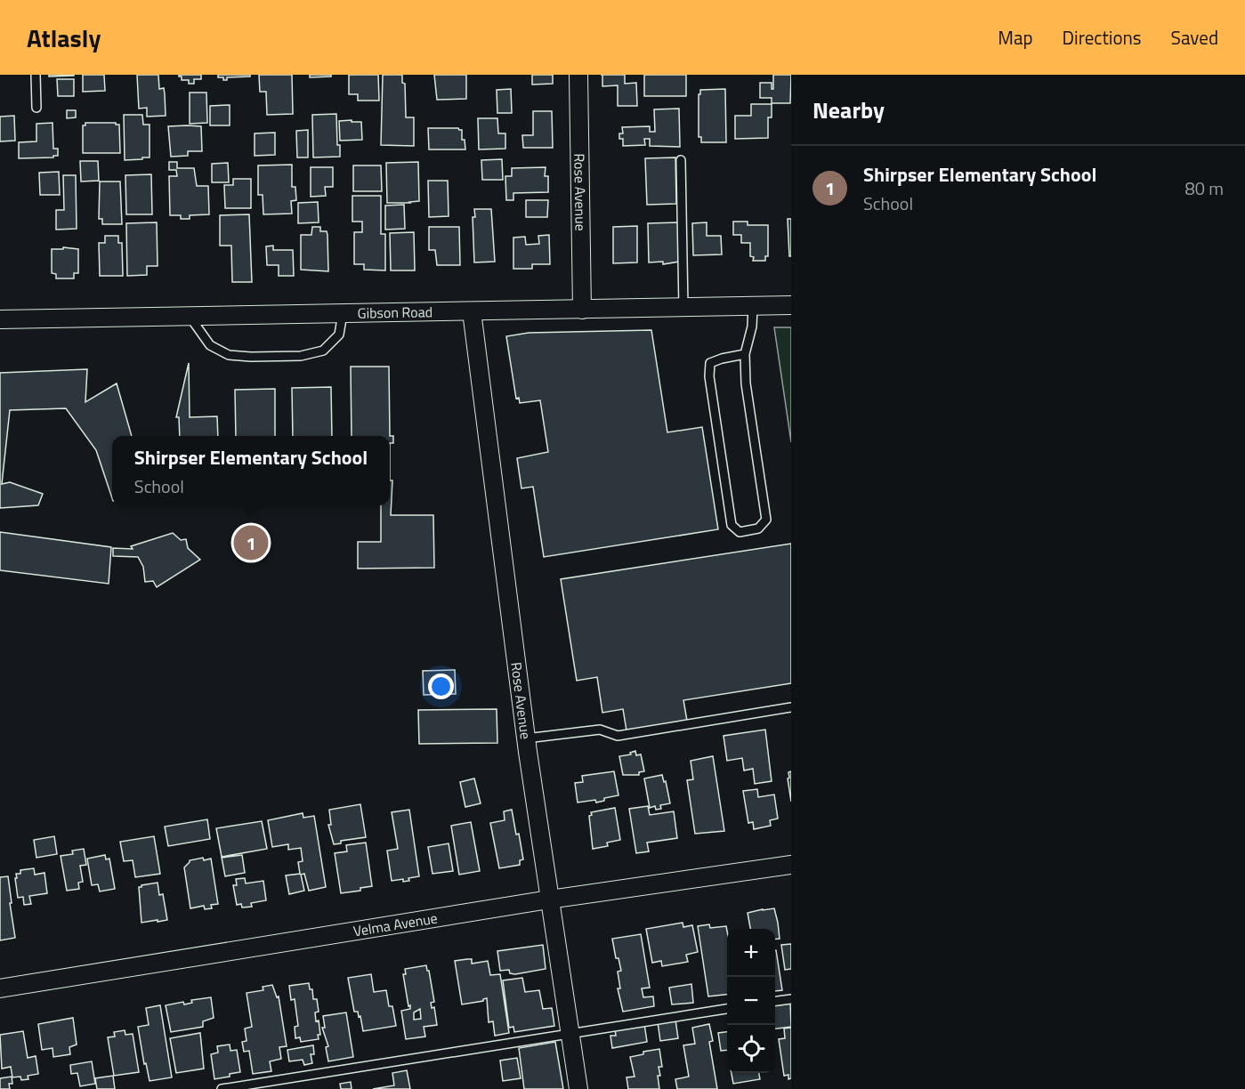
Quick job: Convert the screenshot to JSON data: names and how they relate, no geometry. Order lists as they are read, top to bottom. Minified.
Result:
{"streets":{"street":["Rose Avenue","Gibson Road","Velma Avenue"]},"crossings":[["Rose Avenue","Gibson Road"],["Rose Avenue","Velma Avenue"]],"page":{"header":"Atlasly","nav":["Map","Directions","Saved"],"heading":"Nearby","list":[{"mark":"1","name":"Shirpser Elementary School","note":"School","value":"80 m"}],"popup":["Shirpser Elementary School","School"],"pins":"1","map_buttons":["+","−"]}}
